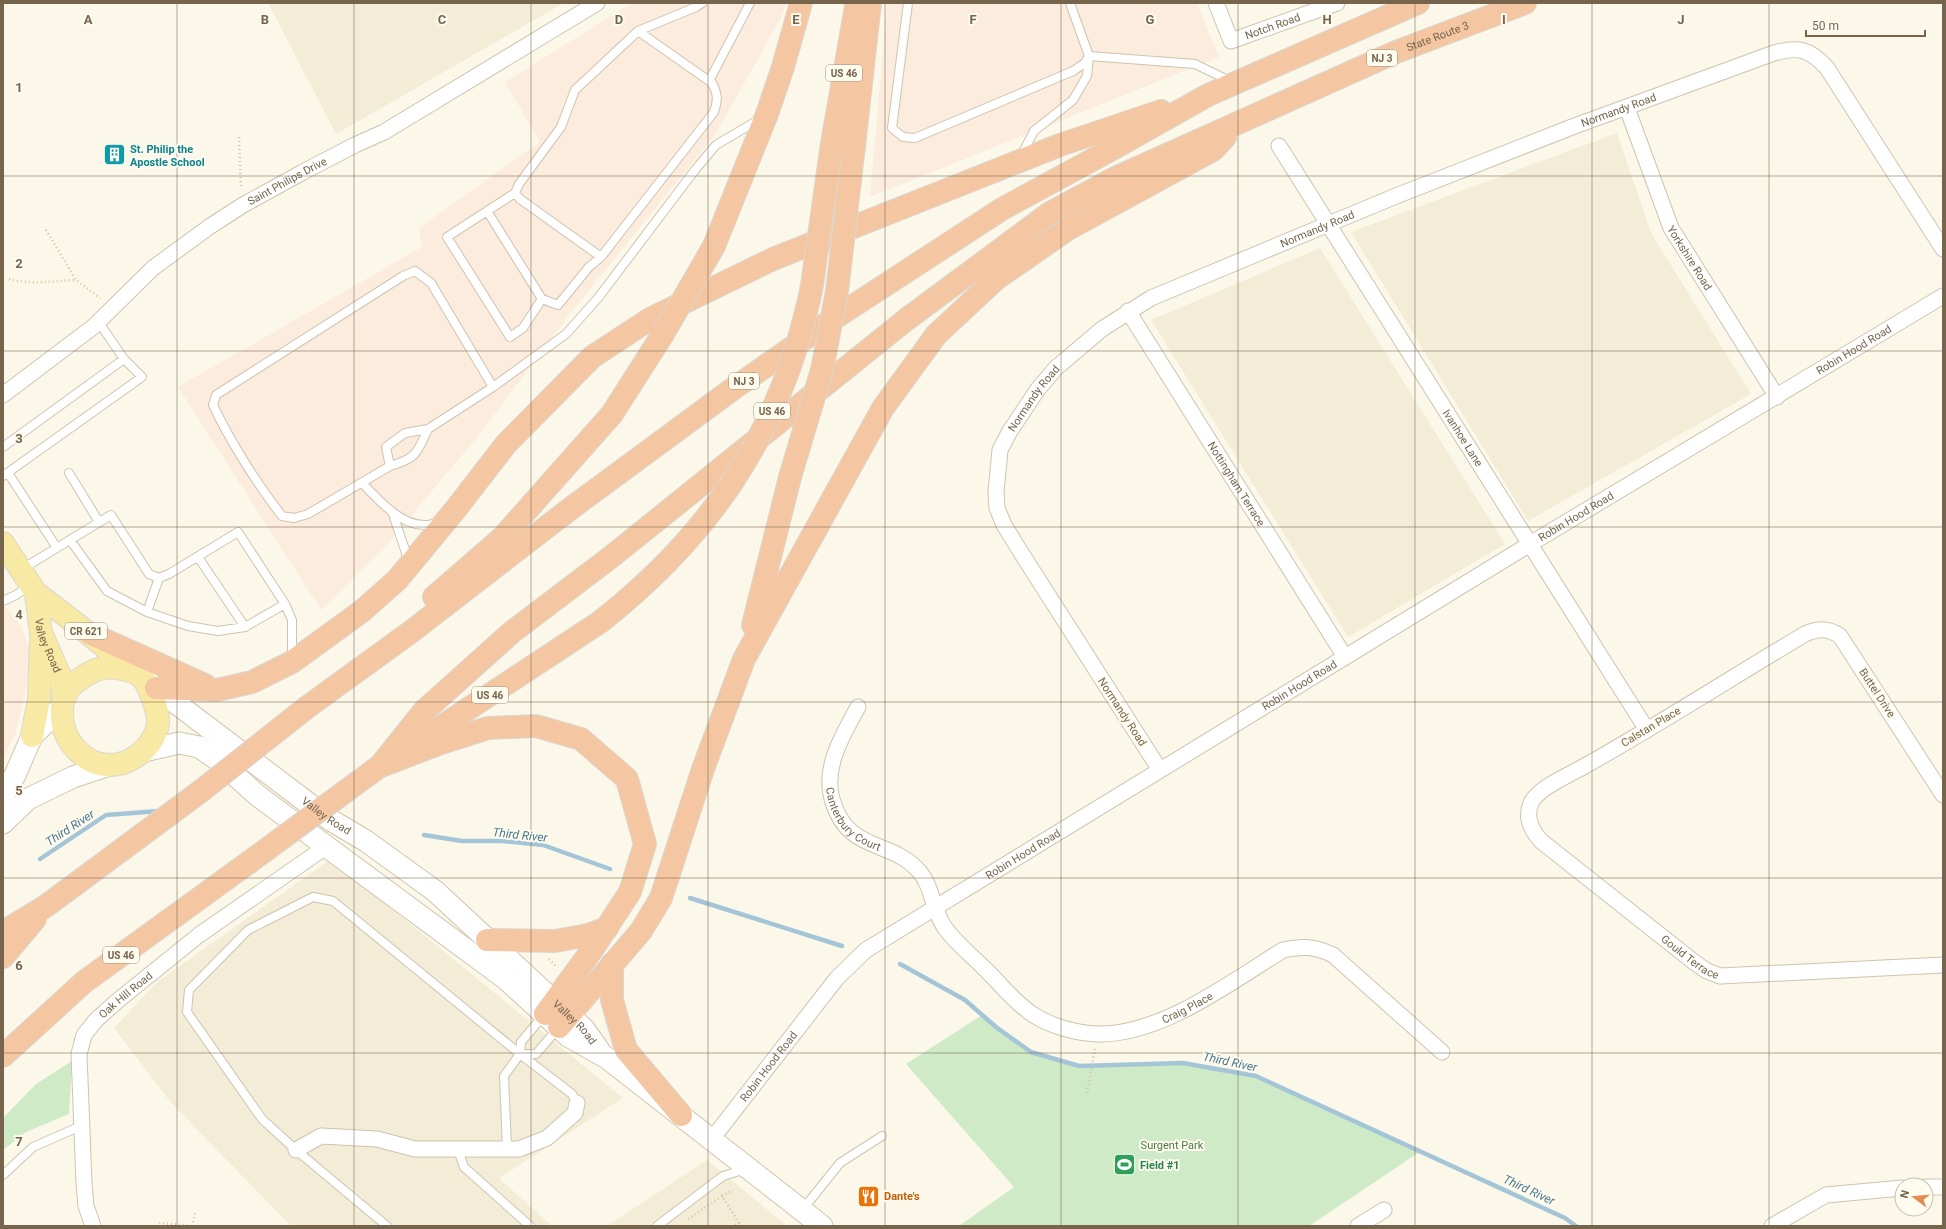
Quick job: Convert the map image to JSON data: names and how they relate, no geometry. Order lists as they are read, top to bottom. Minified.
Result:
{"streets":{"highway":["State Route 3","NJ 3","US 46"],"main road":["CR 621","Valley Road"],"street":["Notch Road","Normandy Road","Saint Philips Drive","Yorkshire Road","Robin Hood Road","Ivanhoe Lane","Nottingham Terrace","Buttel Drive","Calstan Place","Canterbury Court","Gould Terrace","Oak Hill Road","Craig Place"]},"crossings":[["State Route 3","NJ 3"],["NJ 3","US 46"],["Normandy Road","Yorkshire Road"],["Normandy Road","Robin Hood Road"],["Normandy Road","Ivanhoe Lane"],["Normandy Road","Nottingham Terrace"],["Yorkshire Road","Robin Hood Road"],["Robin Hood Road","Ivanhoe Lane"],["Robin Hood Road","Nottingham Terrace"],["Robin Hood Road","Valley Road"],["Robin Hood Road","Canterbury Court"],["Robin Hood Road","Craig Place"],["Ivanhoe Lane","Calstan Place"],["Valley Road","Oak Hill Road"],["Buttel Drive","Calstan Place"],["Calstan Place","Gould Terrace"],["Canterbury Court","Craig Place"]],"water":["Third River"],"parks":["Surgent Park"],"places":{"building":["St. Philip the Apostle School"],"sports":["Field #1"],"restaurant":["Dante's"]},"scale_bar":"50 m","north":"left","grid":{"columns":["A","B","C","D","E","F","G","H","I","J"],"rows":["1","2","3","4","5","6","7"]}}
